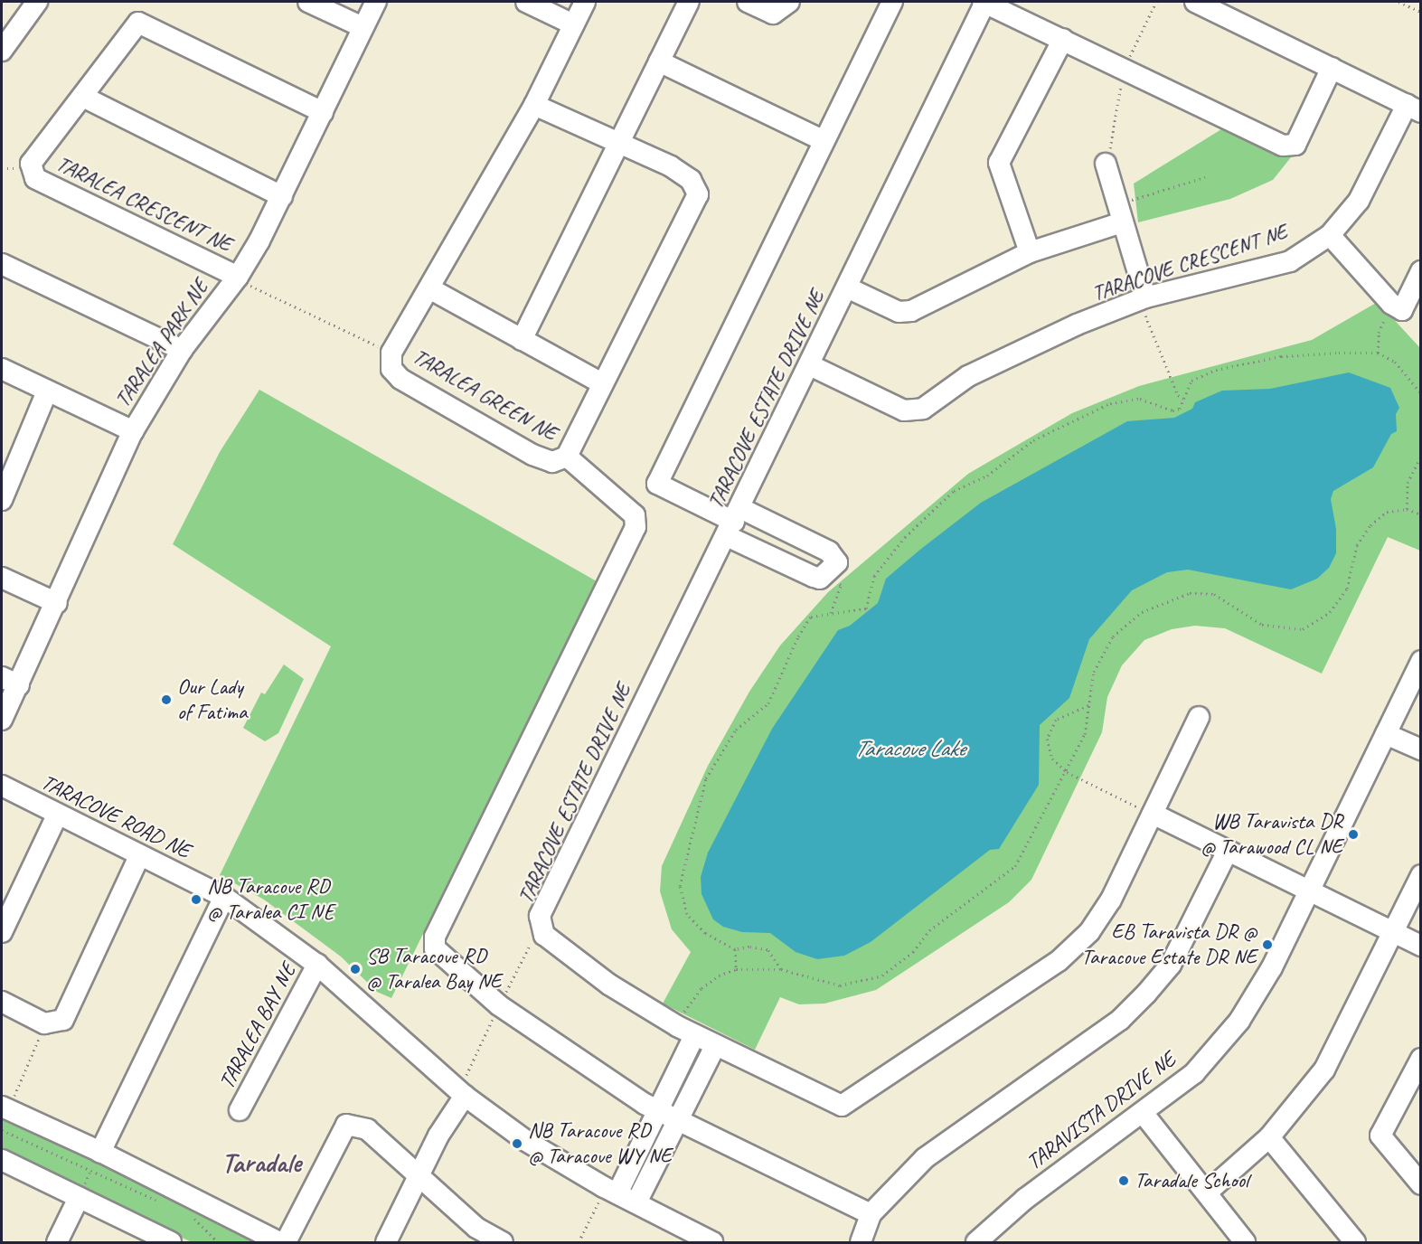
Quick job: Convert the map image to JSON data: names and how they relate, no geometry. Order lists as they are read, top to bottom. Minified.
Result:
{"streets":{"street":["TARALEA CRESCENT NE","TARACOVE CRESCENT NE","TARALEA PARK NE","TARALEA GREEN NE","TARACOVE ESTATE DRIVE NE","TARACOVE ROAD NE","TARALEA BAY NE","TARAVISTA DRIVE NE"]},"crossings":[["TARALEA CRESCENT NE","TARALEA PARK NE"],["TARACOVE CRESCENT NE","TARACOVE ESTATE DRIVE NE"],["TARACOVE ROAD NE","TARALEA BAY NE"]],"districts":["Taradale"],"water":["Taracove Lake"],"places":["Our Lady of Fatima","WB Taravista DR @ Tarawood CL NE","NB Taracove RD @ Taralea CI NE","EB Taravista DR @ Taracove Estate DR NE","SB Taracove RD @ Taralea Bay NE","NB Taracove RD @ Taracove WY NE","Taradale School"]}
